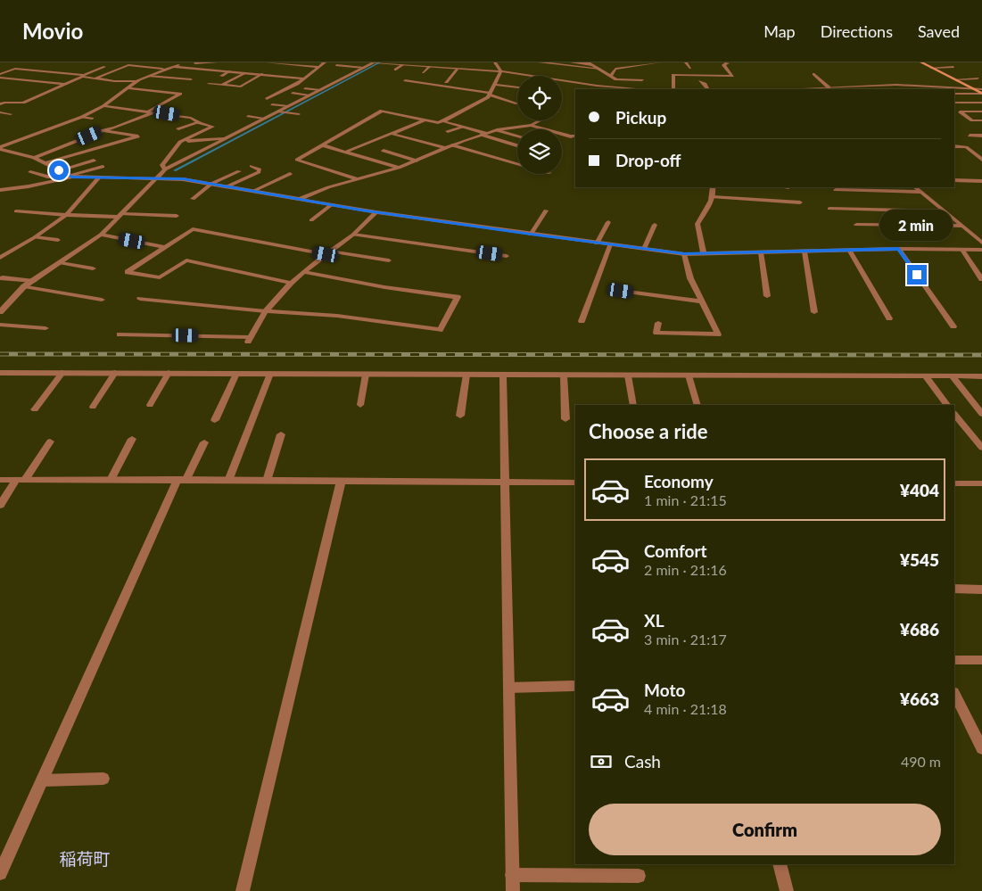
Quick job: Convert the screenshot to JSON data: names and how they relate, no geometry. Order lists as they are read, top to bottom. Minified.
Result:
{"districts":["稲荷町"],"page":{"header":"Movio","nav":["Map","Directions","Saved"],"banner":["Pickup","Drop-off"],"bubble":"2 min","heading":"Choose a ride","list":[{"name":"Economy","note":"1 min · 21:15","value":"¥404"},{"name":"Comfort","note":"2 min · 21:16","value":"¥545"},{"name":"XL","note":"3 min · 21:17","value":"¥686"},{"name":"Moto","note":"4 min · 21:18","value":"¥663"}],"pay":["Cash","490 m"],"buttons":"Confirm"}}
